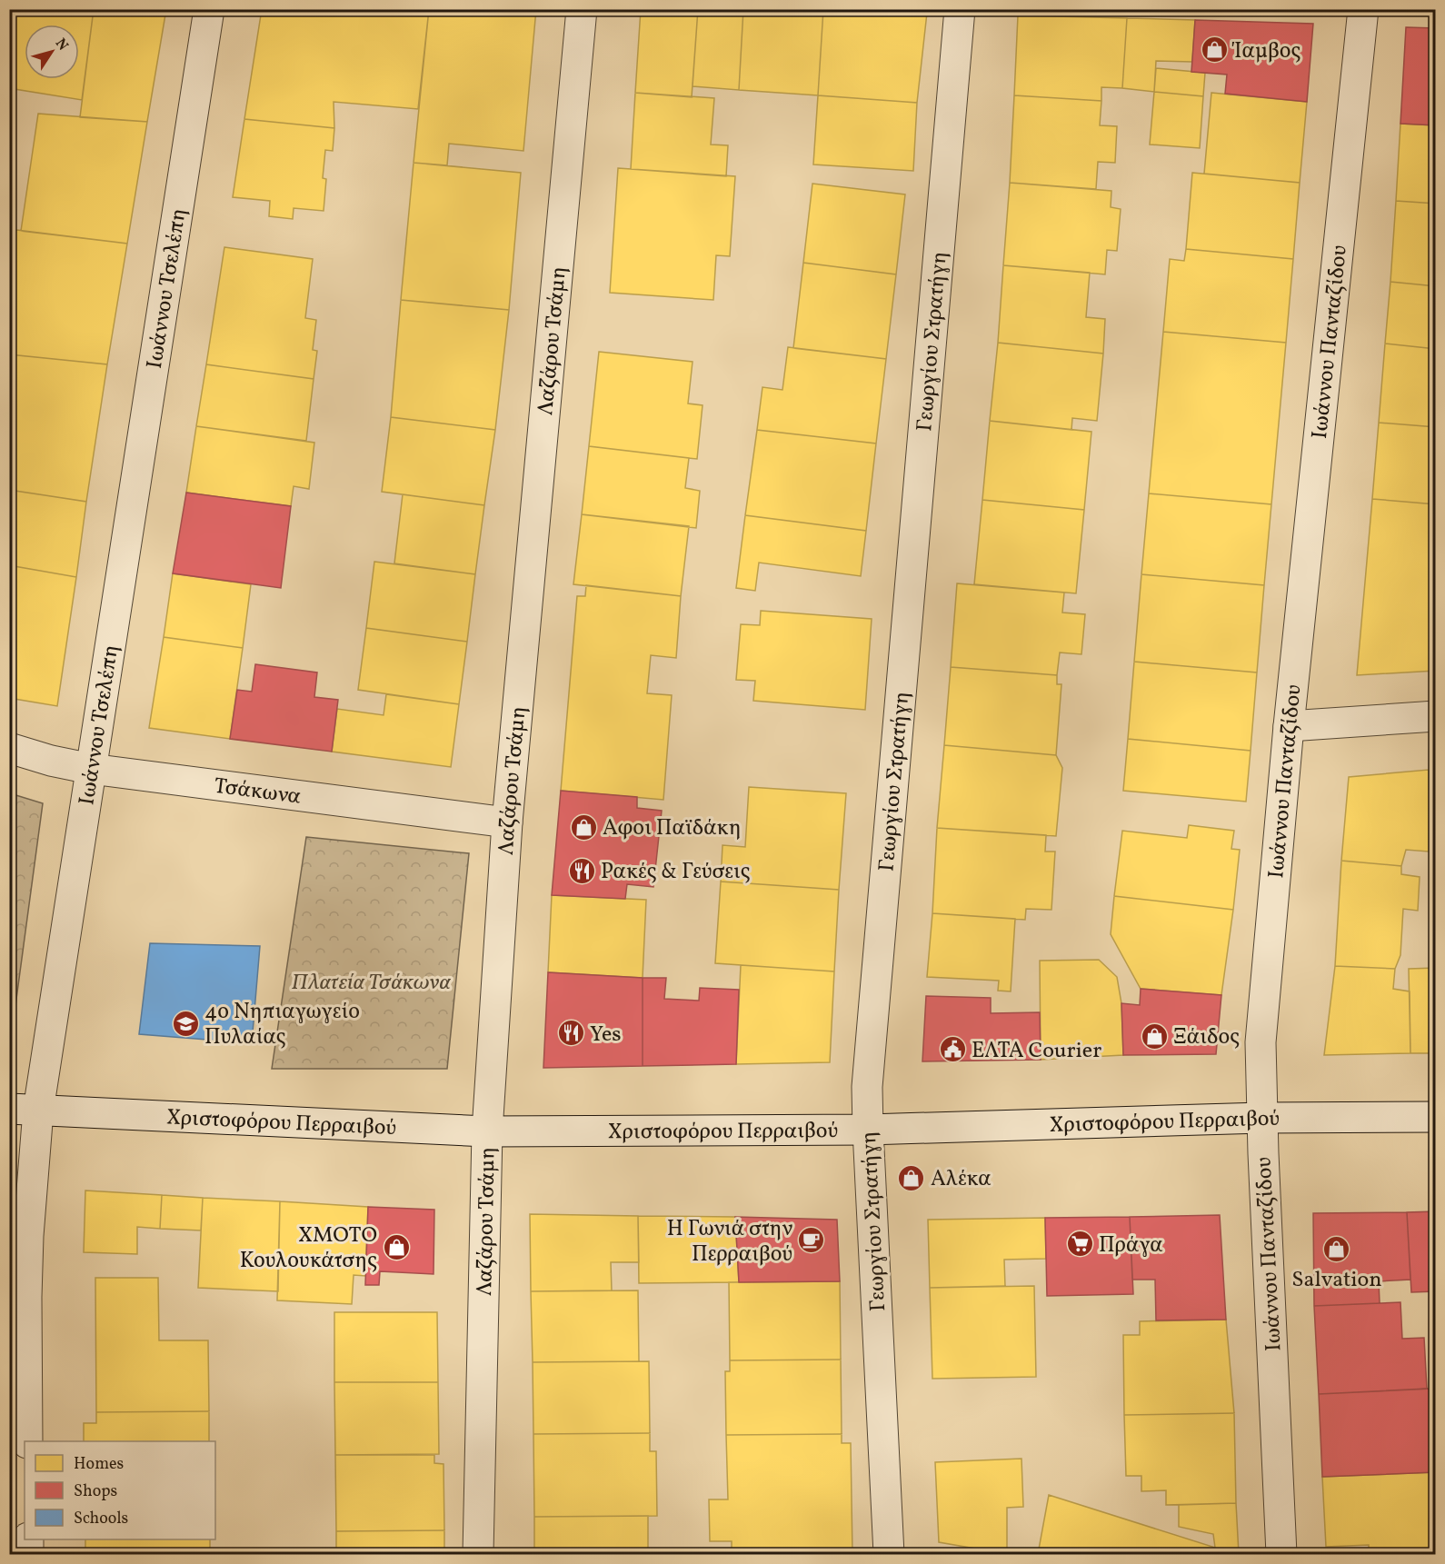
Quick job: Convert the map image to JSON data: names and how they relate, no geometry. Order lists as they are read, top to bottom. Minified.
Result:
{"streets":{"street":["Ιωάννου Τσελέπη","Λαζάρου Τσάμη","Γεωργίου Στρατήγη","Ιωάννου Πανταζίδου","Τσάκωνα","Χριστοφόρου Περραιβού"]},"crossings":[["Ιωάννου Τσελέπη","Τσάκωνα"],["Ιωάννου Τσελέπη","Χριστοφόρου Περραιβού"],["Λαζάρου Τσάμη","Τσάκωνα"],["Λαζάρου Τσάμη","Χριστοφόρου Περραιβού"],["Γεωργίου Στρατήγη","Χριστοφόρου Περραιβού"],["Ιωάννου Πανταζίδου","Χριστοφόρου Περραιβού"]],"parks":["Πλατεία Τσάκωνα"],"places":{"shop":["Ίαμβος","Αφοι Παϊδάκη","Ξάιδος","Αλέκα","XMOTO Κουλουκάτσης","Salvation"],"restaurant":["Ρακές & Γεύσεις","Yes"],"school or university":["4ο Νηπιαγωγείο Πυλαίας"],"public building":["ΕΛΤΑ Courier"],"cafe":["Η Γωνιά στην Περραιβού"],"supermarket":["Πράγα"]},"legend":["Homes","Shops","Schools"],"north":"top right"}
